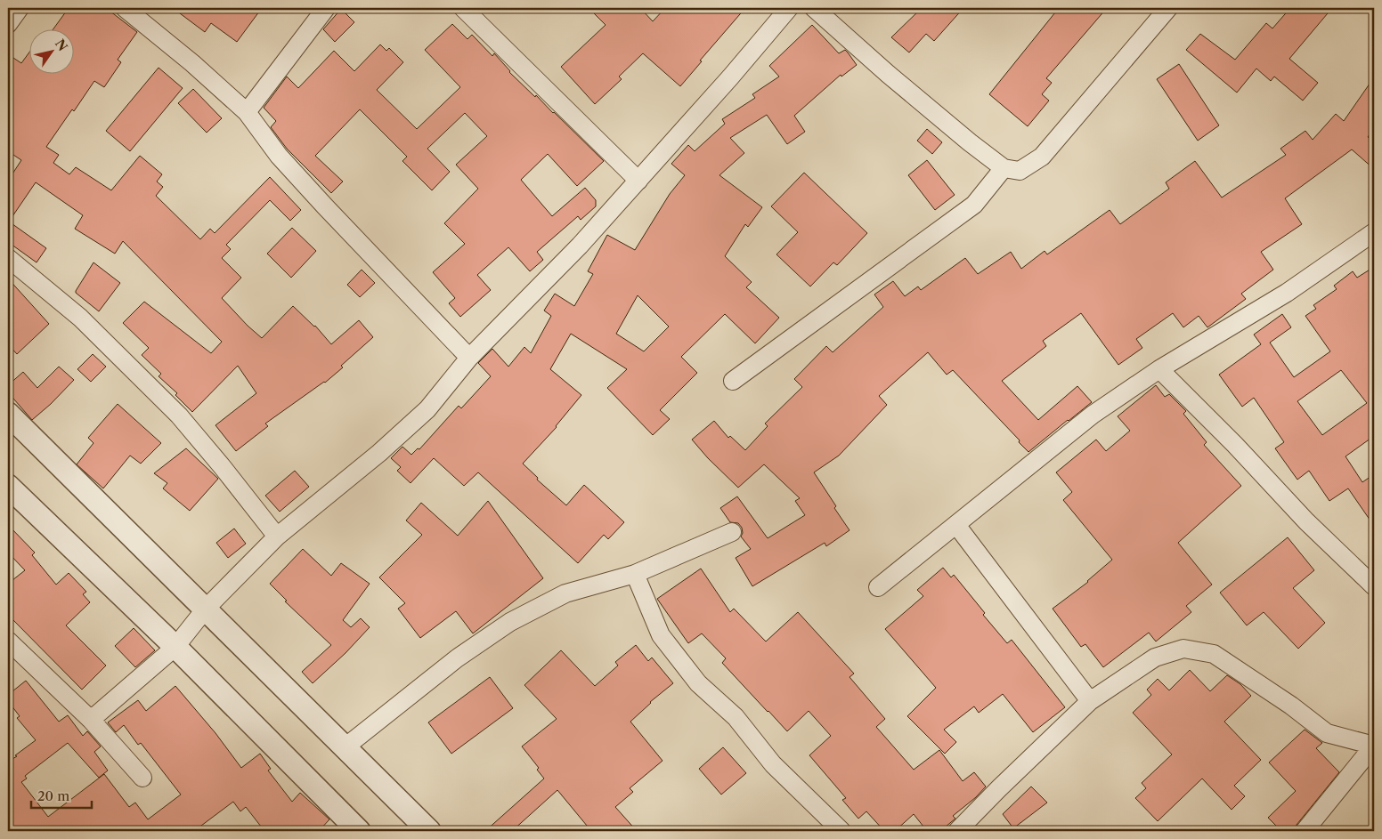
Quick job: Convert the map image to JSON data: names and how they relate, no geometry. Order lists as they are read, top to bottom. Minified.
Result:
{"scale_bar":"20 m","north":"top right"}
